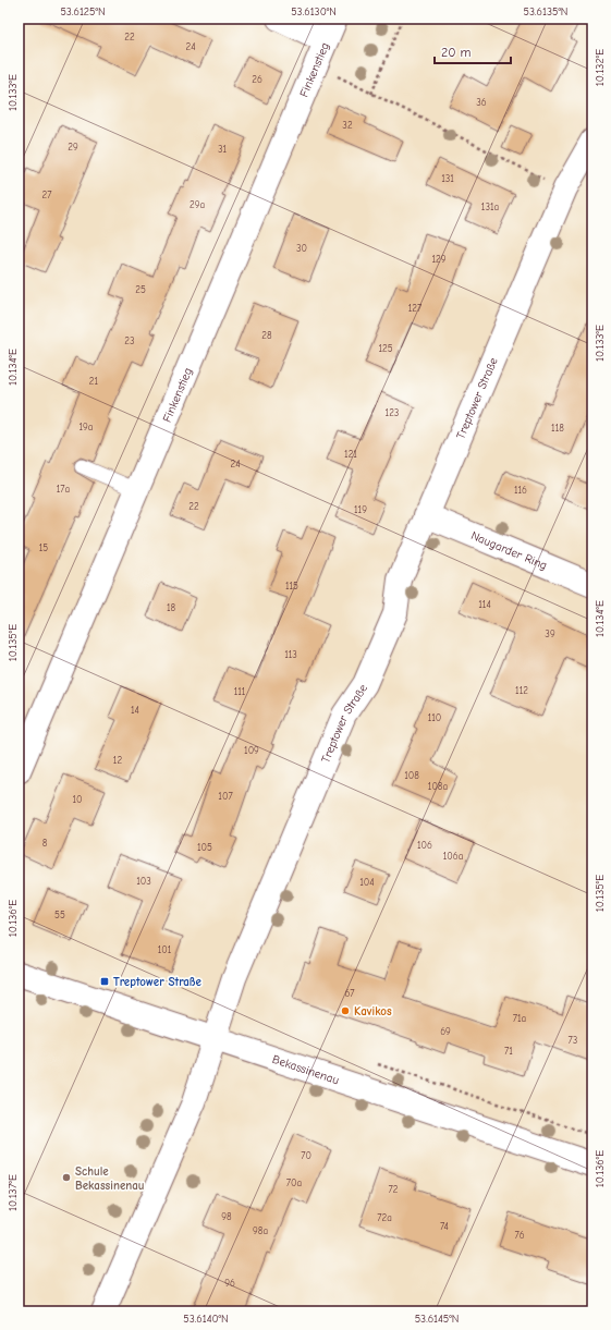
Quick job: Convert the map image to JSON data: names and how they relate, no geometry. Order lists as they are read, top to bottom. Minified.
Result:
{"streets":{"street":["Finkenstieg","Treptower Straße","Naugarder Ring","Bekassinenau"]},"crossings":[["Treptower Straße","Naugarder Ring"],["Treptower Straße","Bekassinenau"]],"places":{"transit":["Treptower Straße"],"other":["Kavikos","Schule Bekassinenau"]},"house_numbers":["22","24","26","36","32","29","31","131","27","29a","131a","30","129","25","127","28","23","125","21","123","19a","118","121","24","17a","116","22","119","15","115","114","18","39","113","112","111","14","110","109","12","108","108a","107","10","8","106","105","106a","103","104","55","101","67","71a","69","73","71","70","70a","72","98","72a","74","98a","76","96"],"scale_bar":"20 m","coordinates":["53.6125°N","53.6130°N","53.6135°N","10.132°E","10.133°E","10.134°E","10.135°E","10.136°E","10.137°E","53.6140°N","53.6145°N"]}
